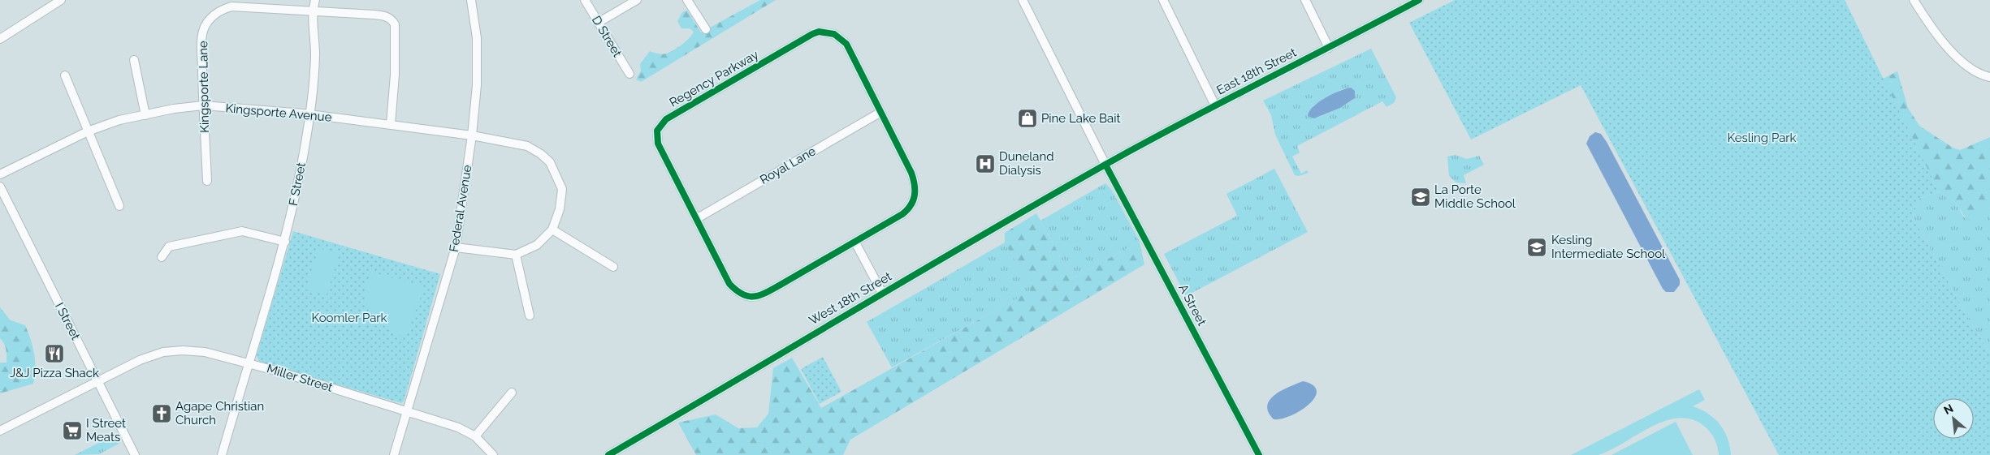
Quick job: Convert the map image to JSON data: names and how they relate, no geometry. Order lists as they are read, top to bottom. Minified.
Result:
{"streets":{"street":["D Street","East 18th Street","Regency Parkway","Kingsporte Lane","Kingsporte Avenue","Royal Lane","F Street","Federal Avenue","West 18th Street","A Street","I Street","Miller Street"]},"crossings":[["East 18th Street","West 18th Street"],["East 18th Street","A Street"],["Regency Parkway","Royal Lane"],["Kingsporte Lane","Kingsporte Avenue"],["Kingsporte Lane","F Street"],["Kingsporte Avenue","F Street"],["Kingsporte Avenue","Federal Avenue"],["F Street","Miller Street"],["Federal Avenue","Miller Street"],["West 18th Street","A Street"],["I Street","Miller Street"]],"parks":["Kesling Park","Koomler Park"],"places":{"shop":["Pine Lake Bait"],"hospital":["Duneland Dialysis"],"school or university":["La Porte Middle School","Kesling Intermediate School"],"restaurant":["J&J Pizza Shack"],"church":["Agape Christian Church"],"supermarket":["I Street Meats"]},"north":"top left"}
